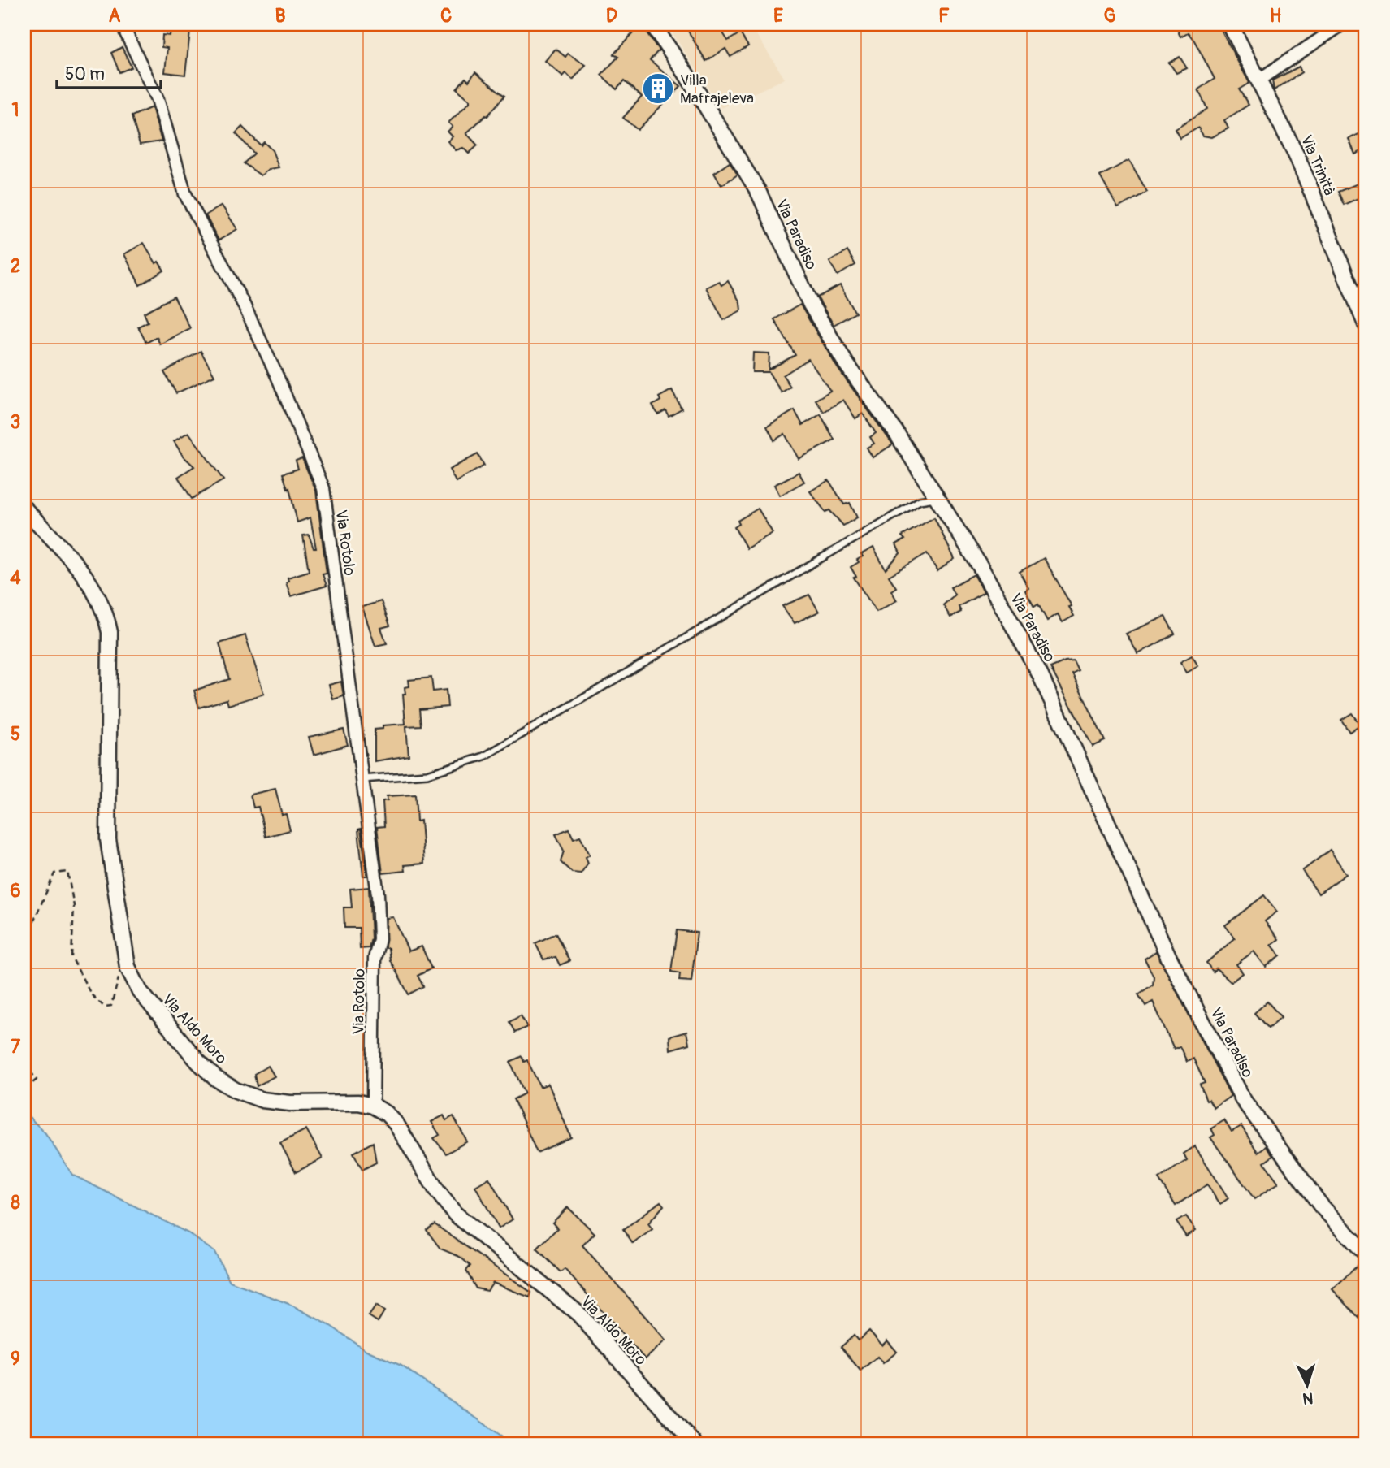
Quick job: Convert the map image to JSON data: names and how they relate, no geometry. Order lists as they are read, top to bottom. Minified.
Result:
{"streets":{"street":["Via Trinità","Via Paradiso","Via Rotolo","Via Aldo Moro"]},"crossings":[["Via Rotolo","Via Aldo Moro"]],"places":{"building":["Villa Mafrajeleva"]},"scale_bar":"50 m","north":"bottom","grid":{"columns":["A","B","C","D","E","F","G","H"],"rows":["1","2","3","4","5","6","7","8","9"]}}
